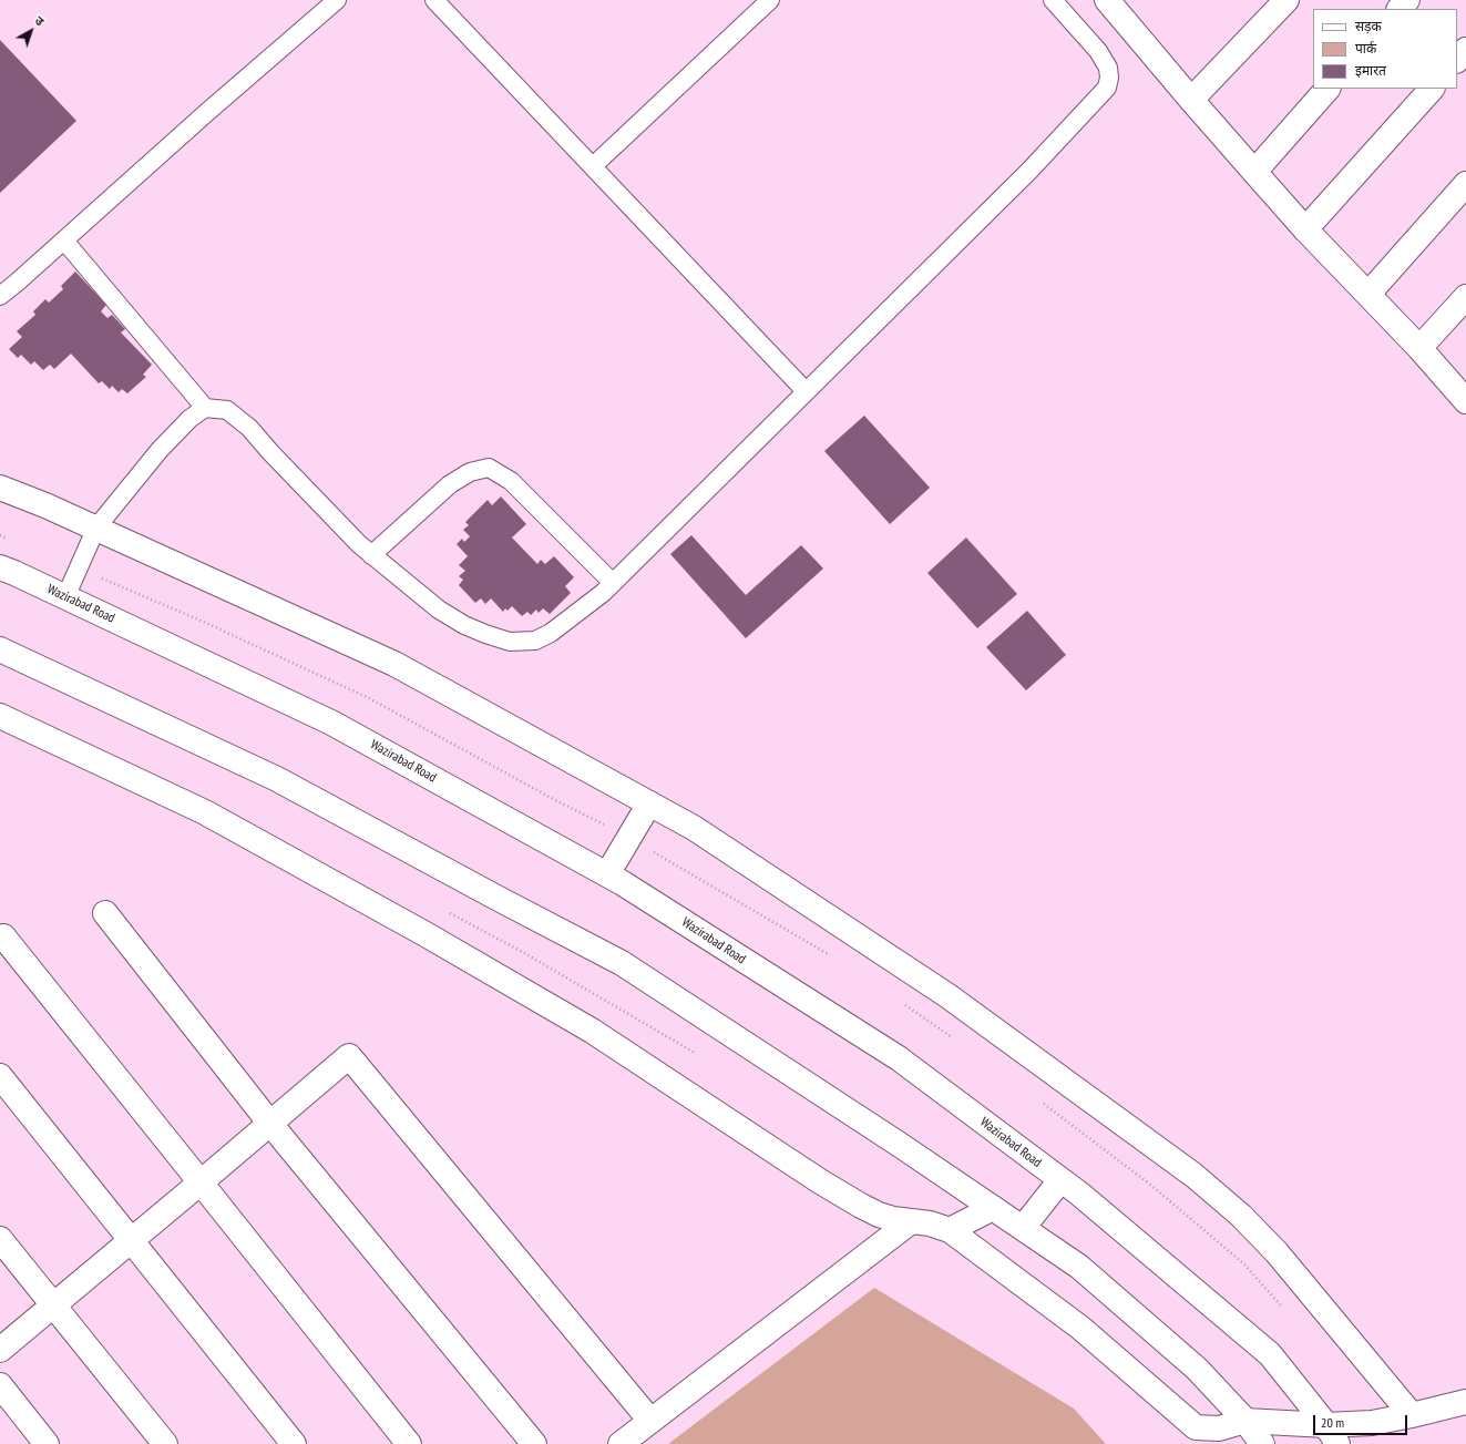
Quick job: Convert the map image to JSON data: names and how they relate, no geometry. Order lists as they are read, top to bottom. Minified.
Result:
{"streets":{"main road":["Wazirabad Road"]},"legend":["सड़क","पार्क","इमारत"],"scale_bar":"20 m","north":"top right"}
